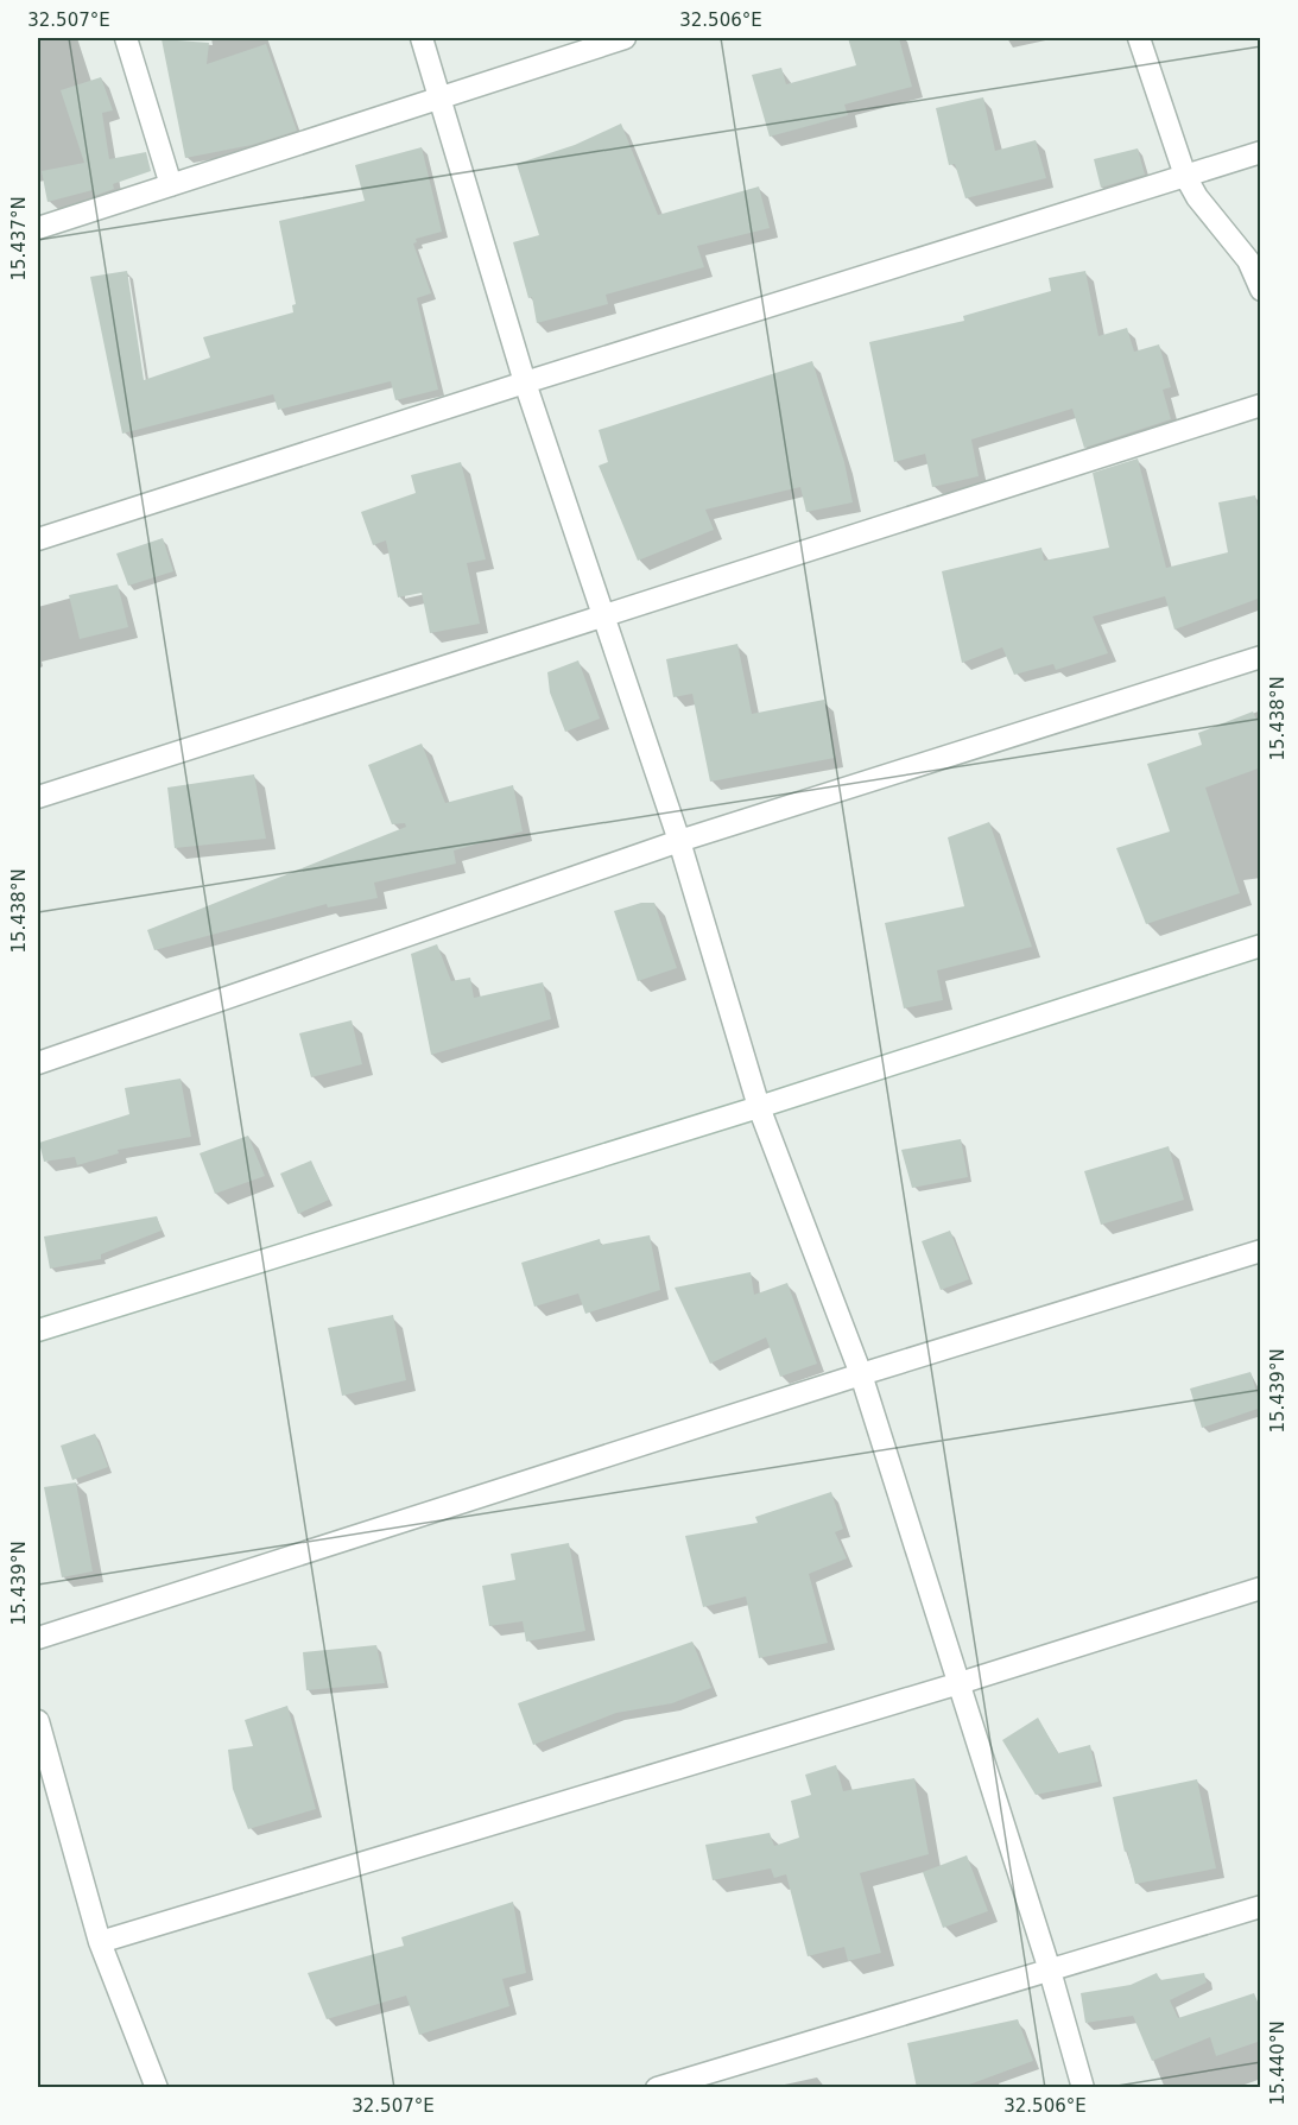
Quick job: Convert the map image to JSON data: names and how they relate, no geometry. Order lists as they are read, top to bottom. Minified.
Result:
{"coordinates":["32.507°E","32.506°E","15.437°N","15.438°N","15.439°N","15.440°N"]}
